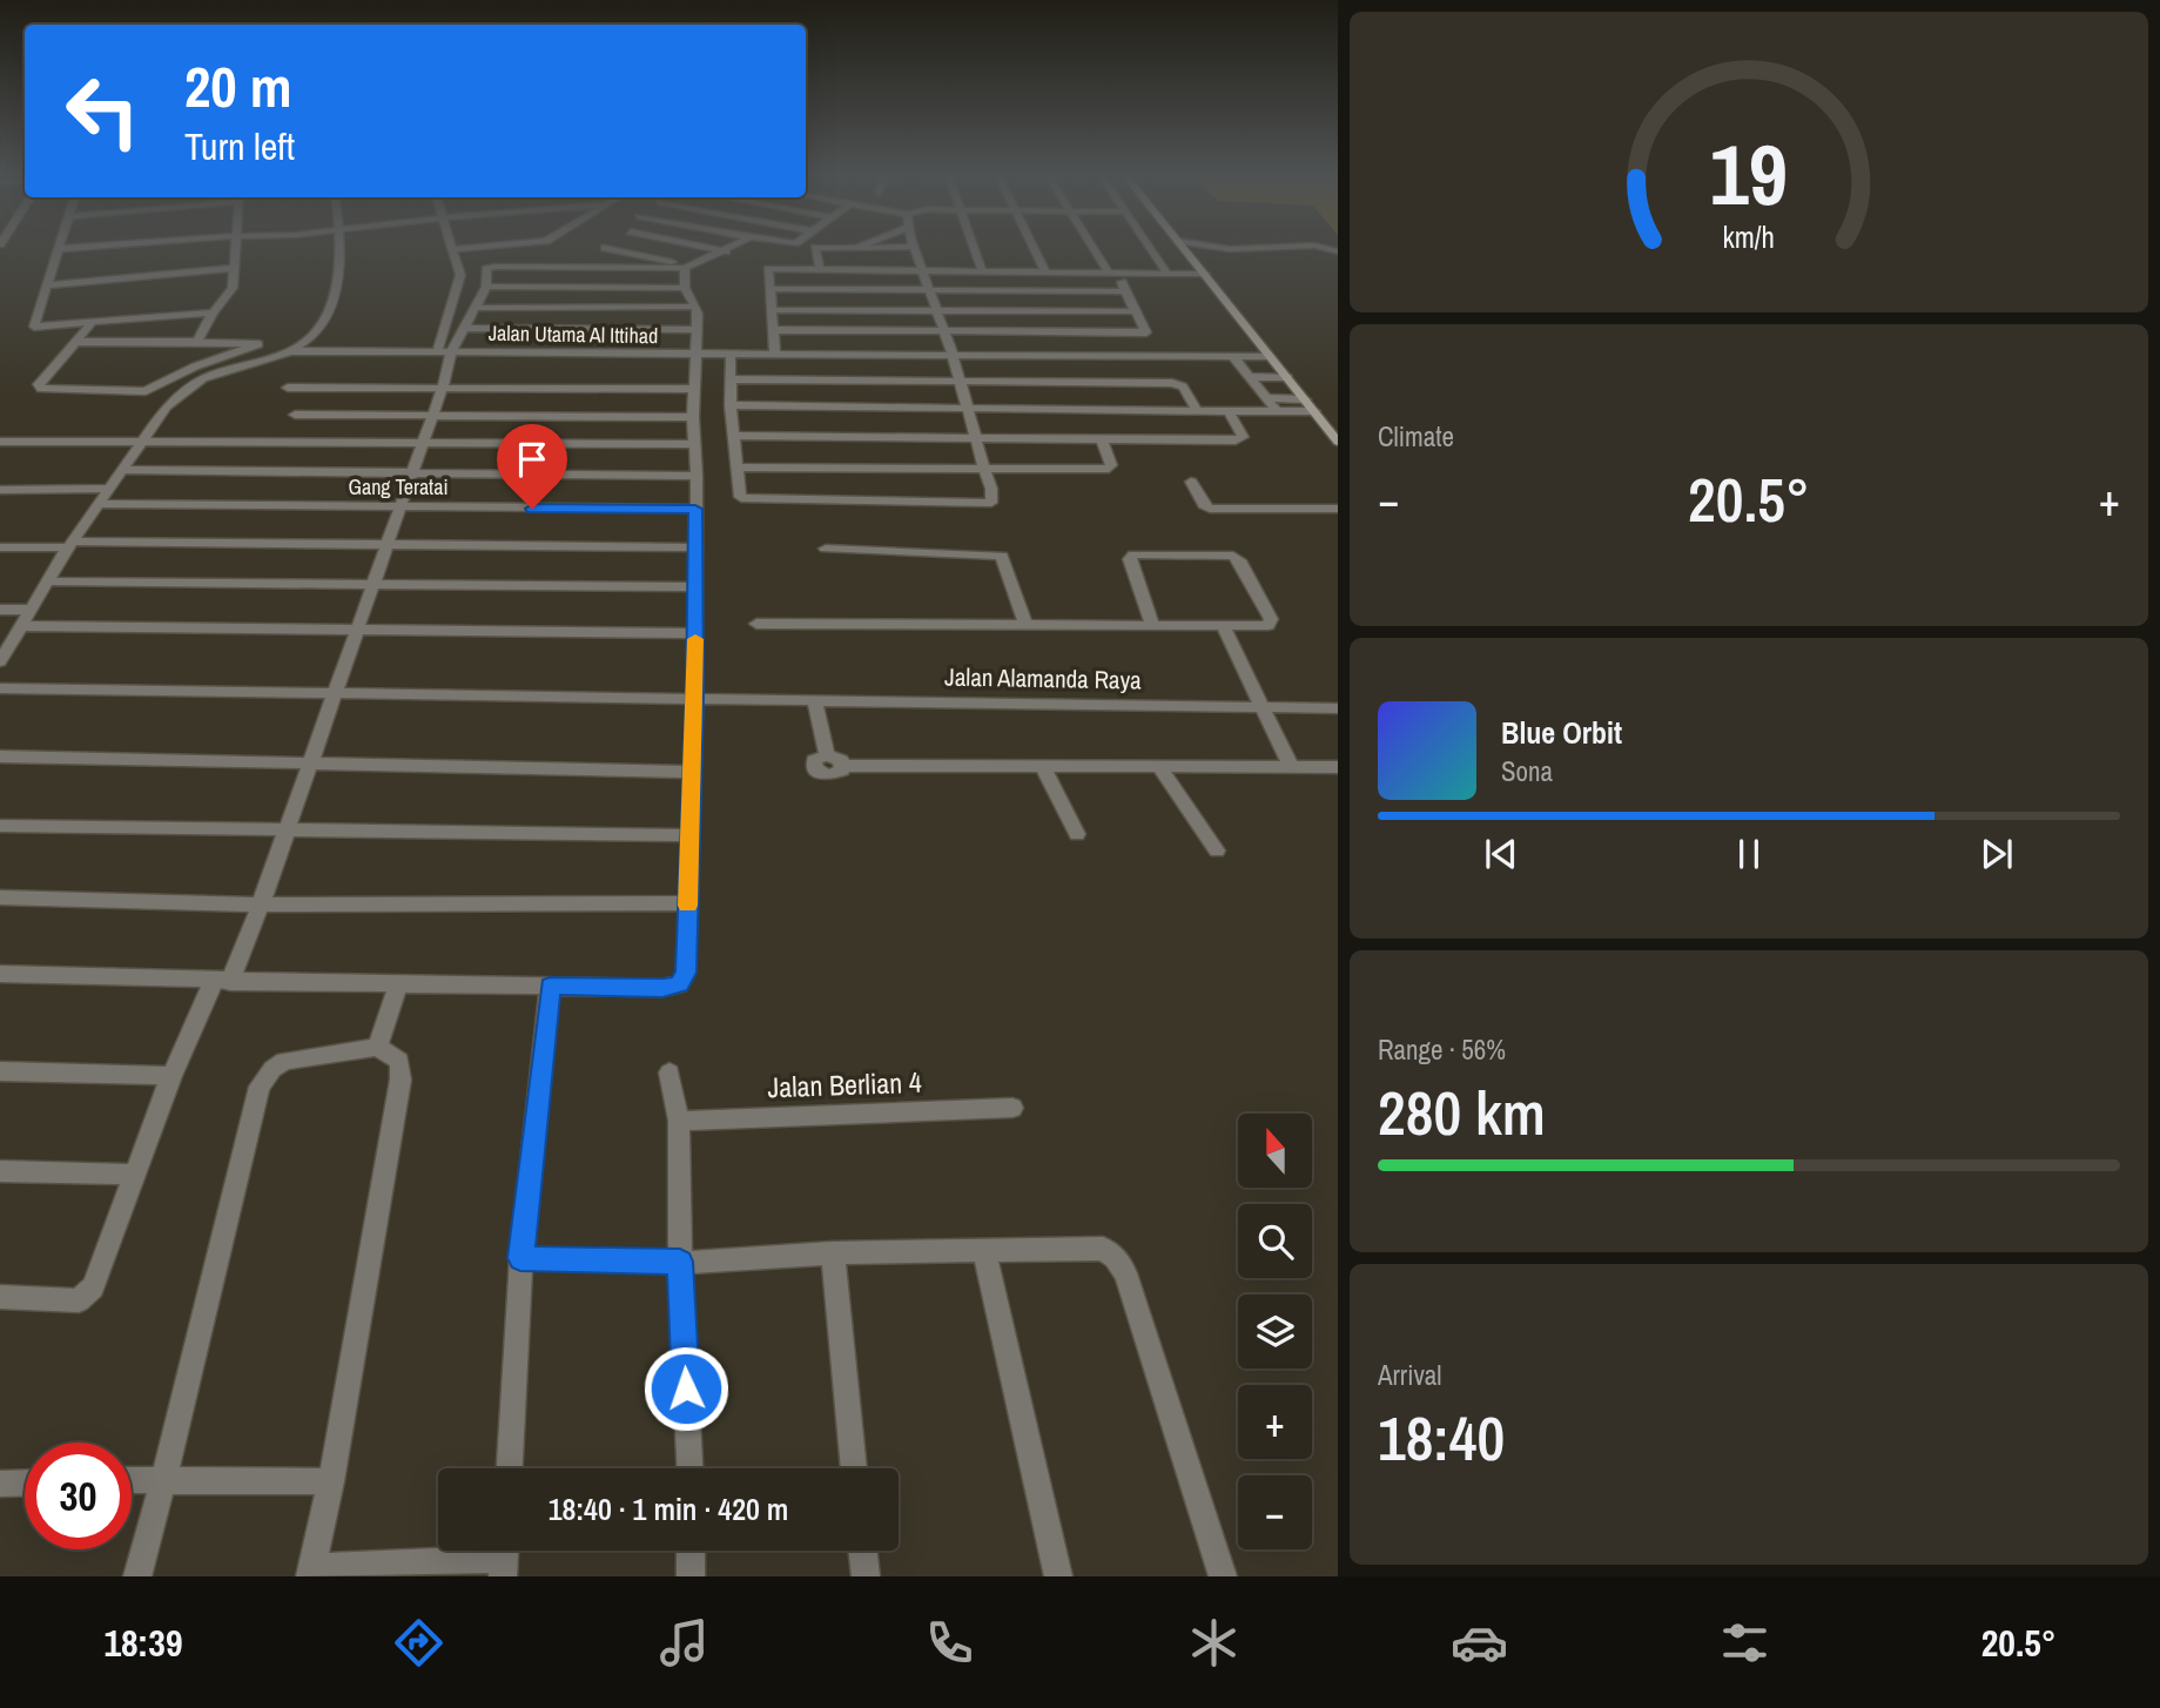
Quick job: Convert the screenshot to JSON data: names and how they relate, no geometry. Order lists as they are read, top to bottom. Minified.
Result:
{"streets":{"street":["Jalan Utama Al Ittihad","Gang Teratai","Jalan Alamanda Raya","Jalan Berlian 4"]},"north":"top","page":{"turn":["20 m","Turn left"],"tile":["Climate",["Range · 56%","280 km"],["Arrival","18:40"]],"heat":["−","20.5°","+"],"song":["Blue Orbit","Sona"],"map_buttons":["+","−"],"limit":"30","trip":"18:40 · 1 min · 420 m","tabs":["18:39","20.5°"],"gauge":["19","km/h"]}}
